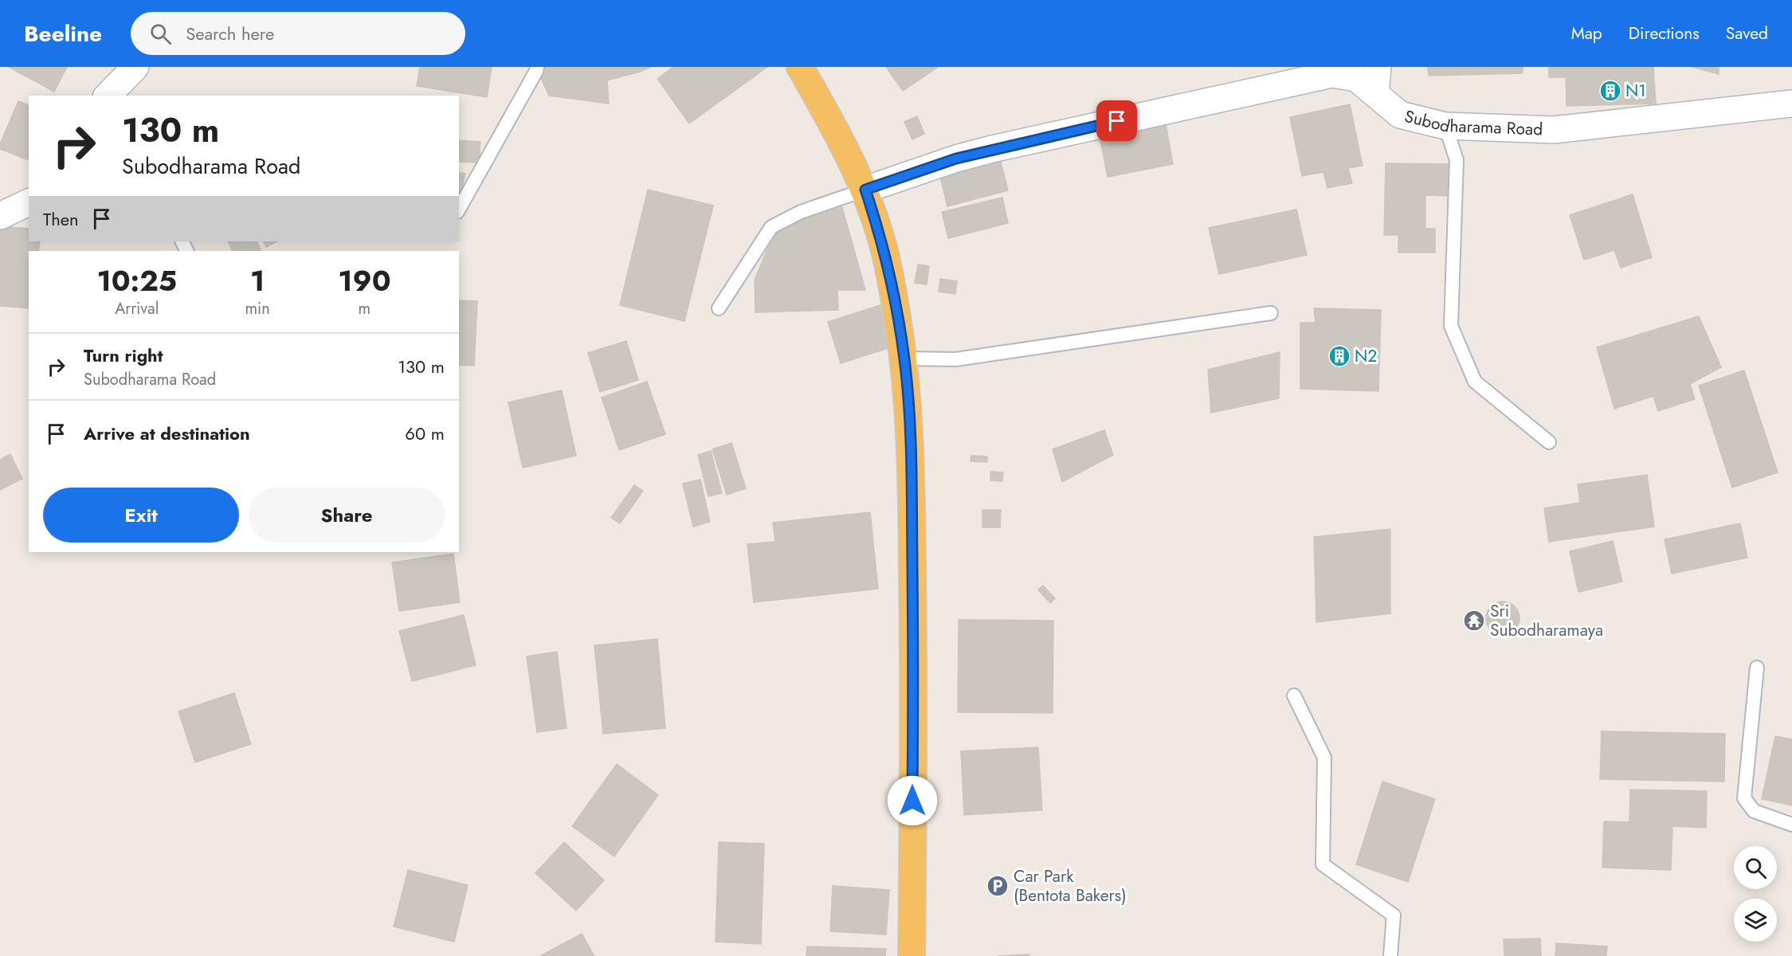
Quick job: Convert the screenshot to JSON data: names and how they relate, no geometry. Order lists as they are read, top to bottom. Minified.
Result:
{"streets":{"street":["Subodharama Road"]},"places":{"building":["N1","N2"],"temple":["Sri Subodharamaya"],"parking":["Car Park (Bentota Bakers)"]},"page":{"header":"Beeline","search":"Search here","nav":["Map","Directions","Saved"],"turn":["130 m","Subodharama Road"],"then":"Then","eta":["10:25","Arrival","1","min","190","m"],"list":[{"name":"Turn right","note":"Subodharama Road","value":"130 m"},{"name":"Arrive at destination","value":"60 m"}],"buttons":["Exit","Share"]}}
